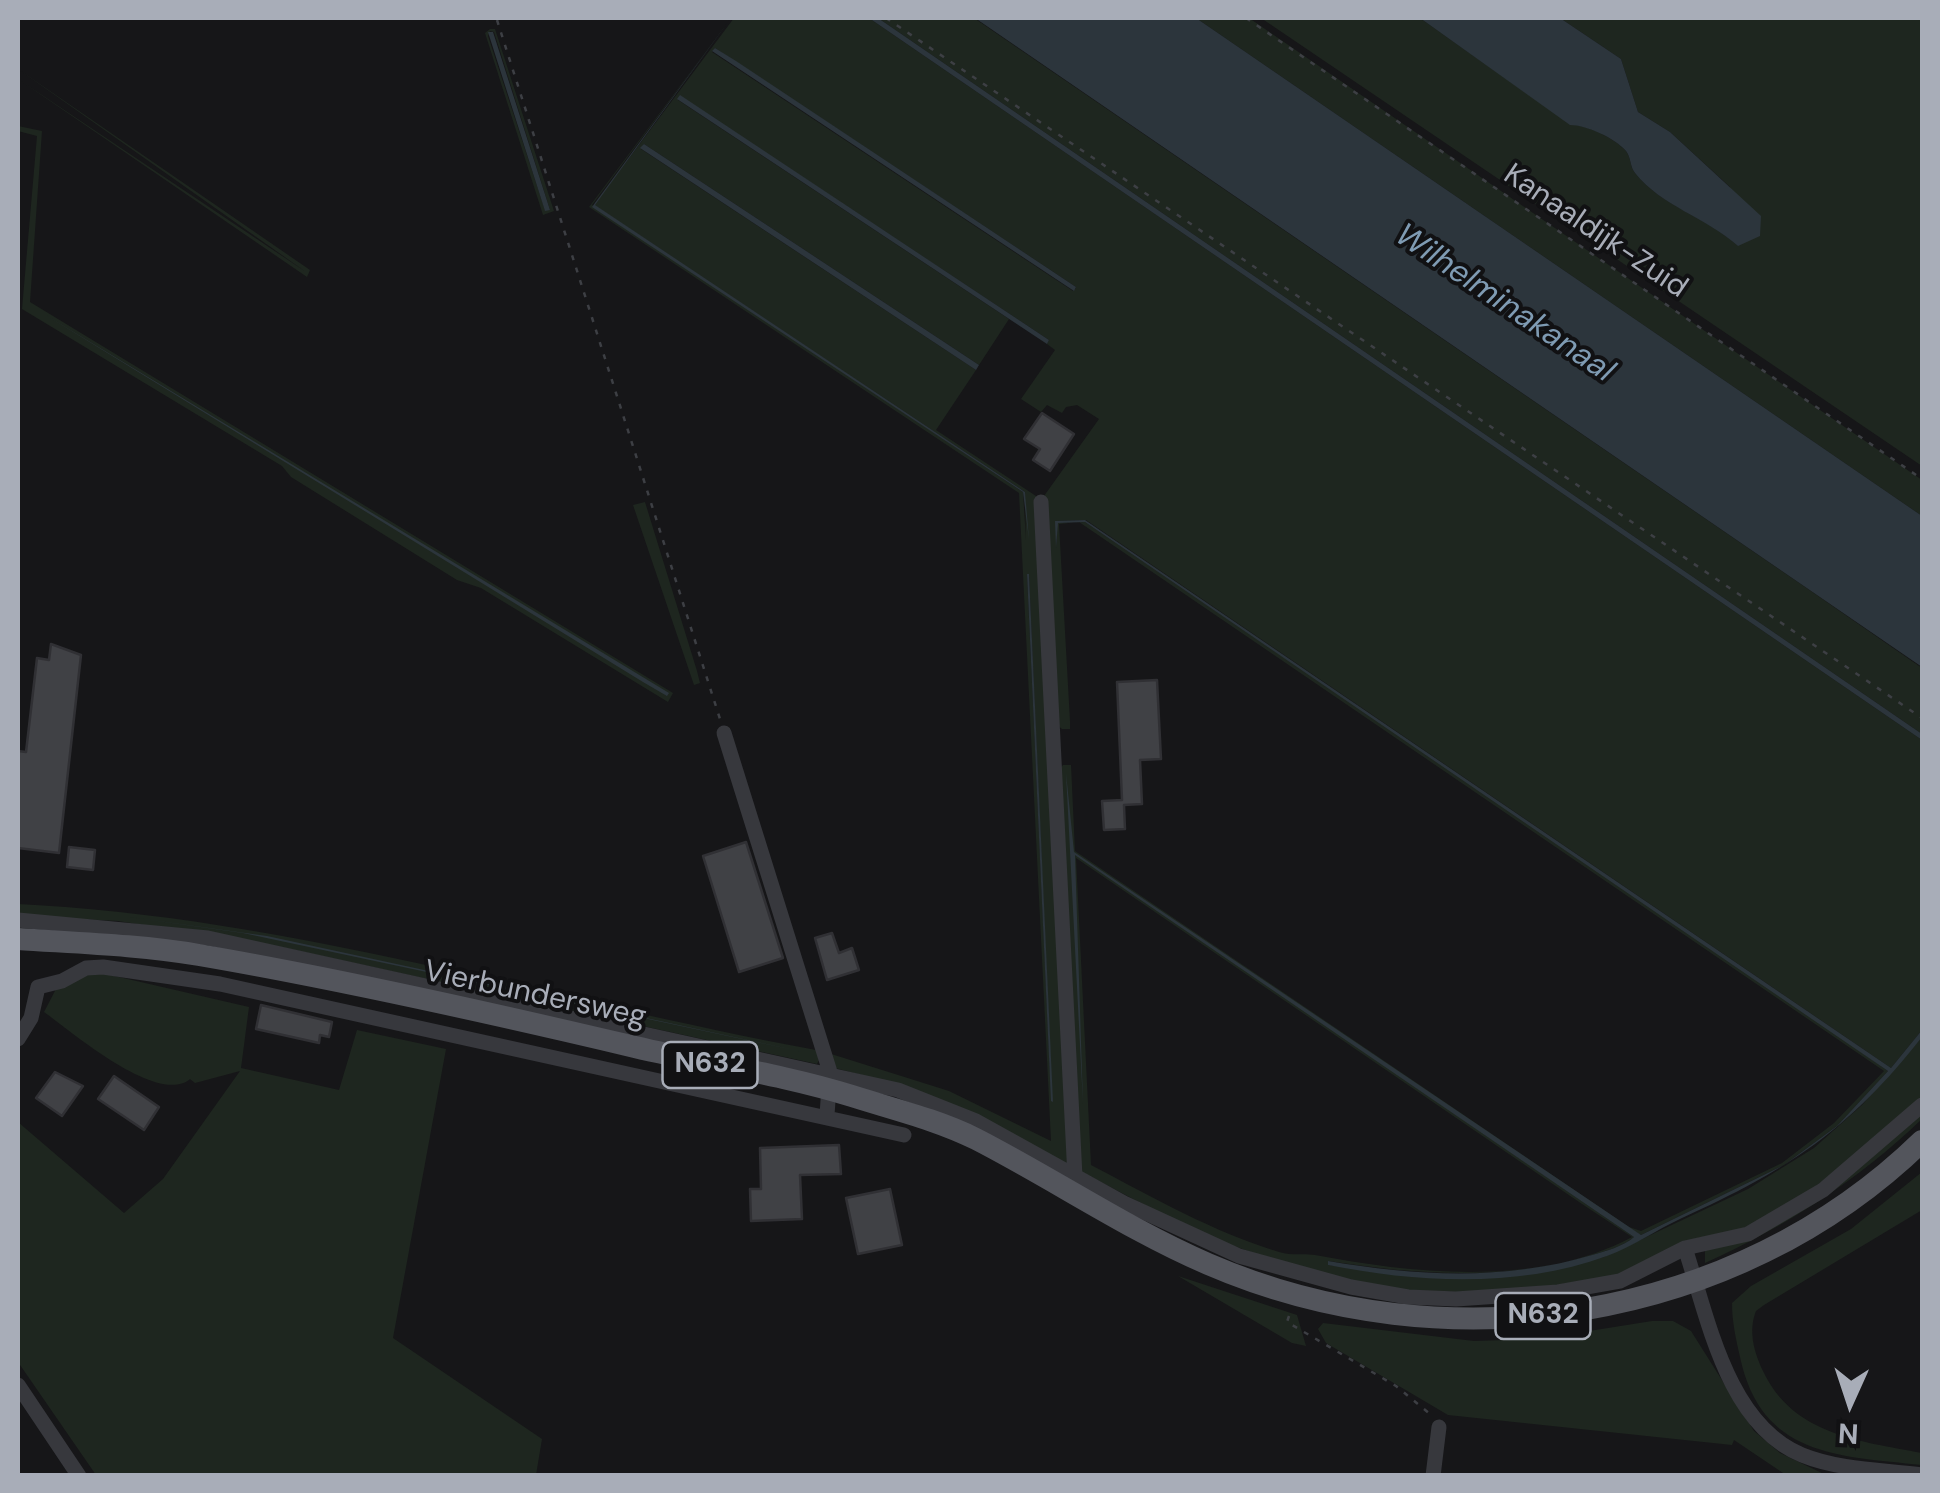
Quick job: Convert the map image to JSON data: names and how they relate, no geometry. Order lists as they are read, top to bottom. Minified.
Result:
{"streets":{"main road":["Vierbundersweg","N632"],"path":["Kanaaldijk-Zuid"]},"water":["Wilhelminakanaal"],"north":"bottom"}
